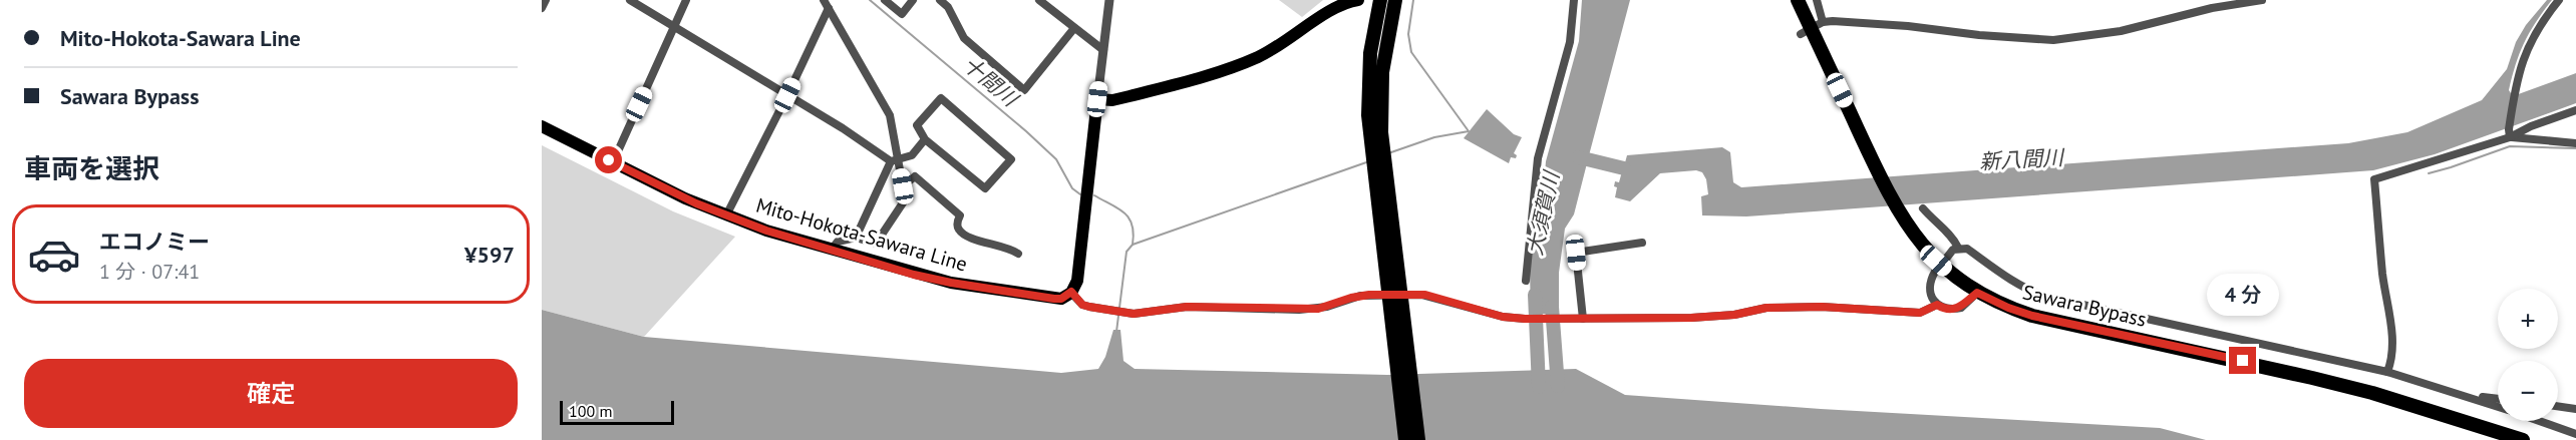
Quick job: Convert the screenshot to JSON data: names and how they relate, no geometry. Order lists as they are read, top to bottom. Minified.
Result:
{"streets":{"highway":["Sawara Bypass"],"main road":["Mito-Hokota-Sawara Line"]},"water":["十間川","新八間川","大須賀川"],"scale_bar":"100 m","page":{"banner":["Mito-Hokota-Sawara Line","Sawara Bypass"],"heading":"車両を選択","list":[{"name":"エコノミー","note":"1 分 · 07:41","value":"¥597"}],"bubble":"4 分","map_buttons":["+","−"],"buttons":"確定","scale":"100 m"}}
